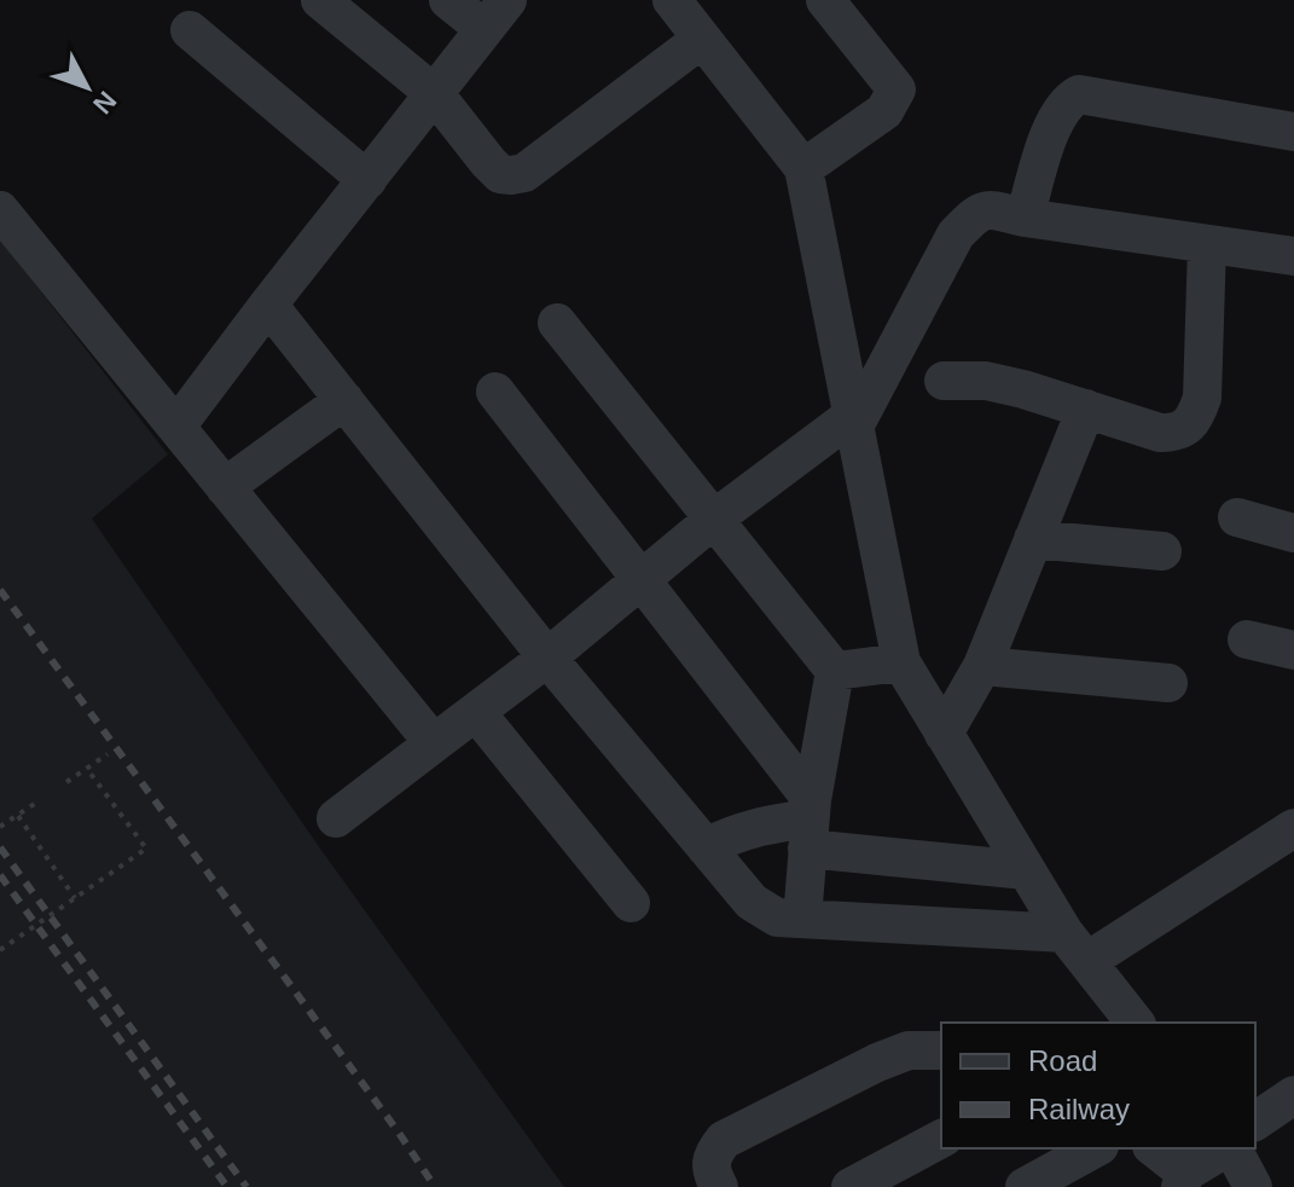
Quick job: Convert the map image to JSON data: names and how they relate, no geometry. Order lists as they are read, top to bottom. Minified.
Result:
{"legend":["Road","Railway"],"north":"bottom right"}
